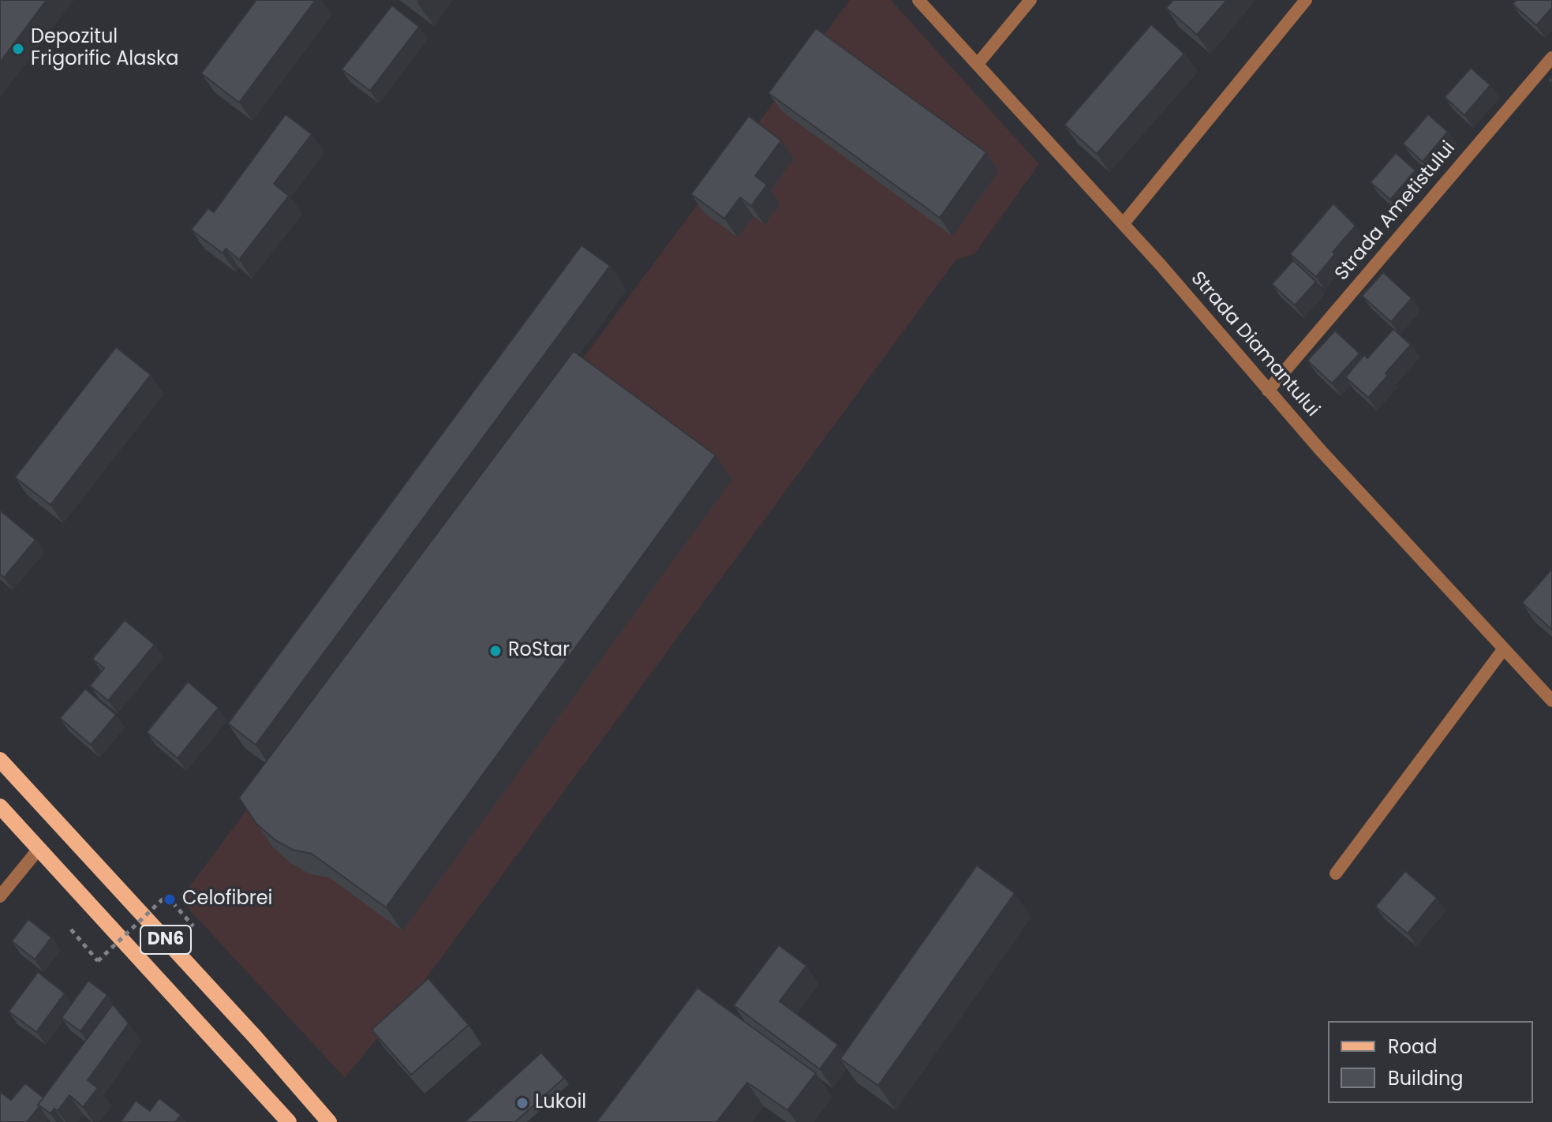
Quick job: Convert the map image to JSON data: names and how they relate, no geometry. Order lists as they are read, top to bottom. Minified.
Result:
{"streets":{"main road":["DN6"],"street":["Strada Ametistului","Strada Diamantului"]},"crossings":[["Strada Ametistului","Strada Diamantului"]],"places":["Depozitul Frigorific Alaska","RoStar","Celofibrei","Lukoil"],"legend":["Road","Building"]}
